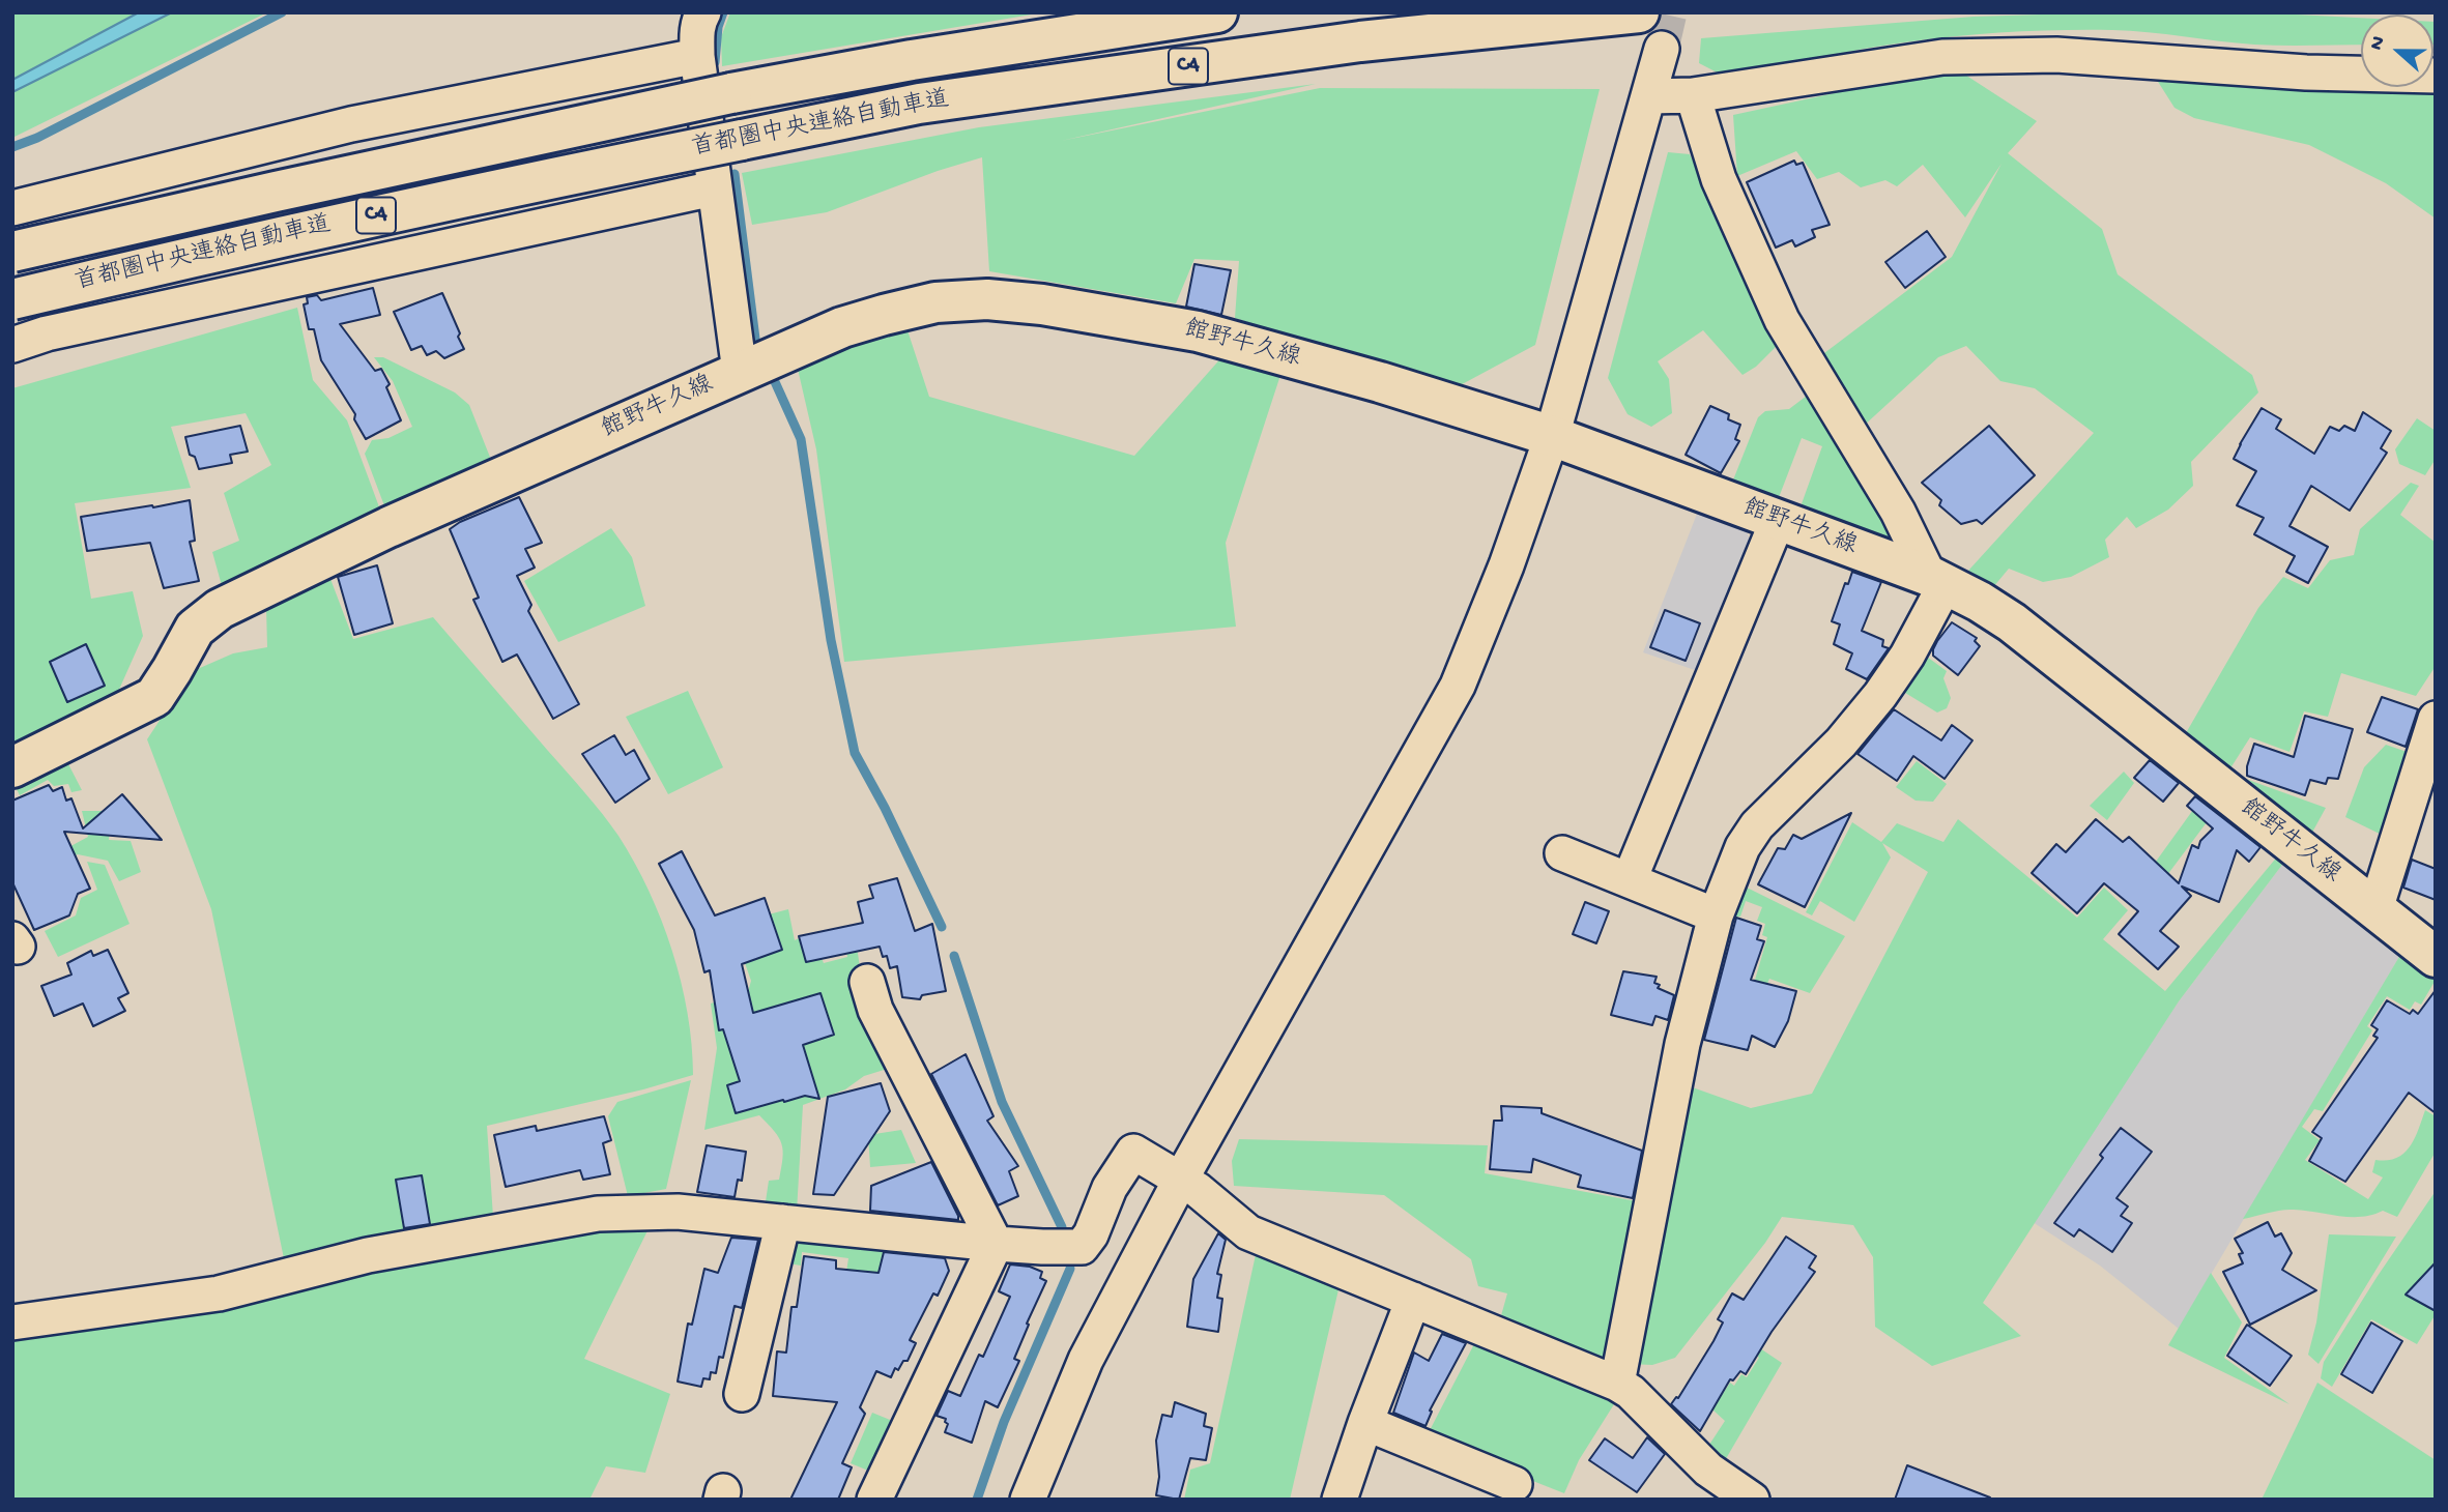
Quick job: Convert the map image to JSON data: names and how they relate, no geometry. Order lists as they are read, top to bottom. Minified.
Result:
{"streets":{"main road":["C4","首都圏中央連絡自動車道","館野牛久線"]},"north":"left"}
